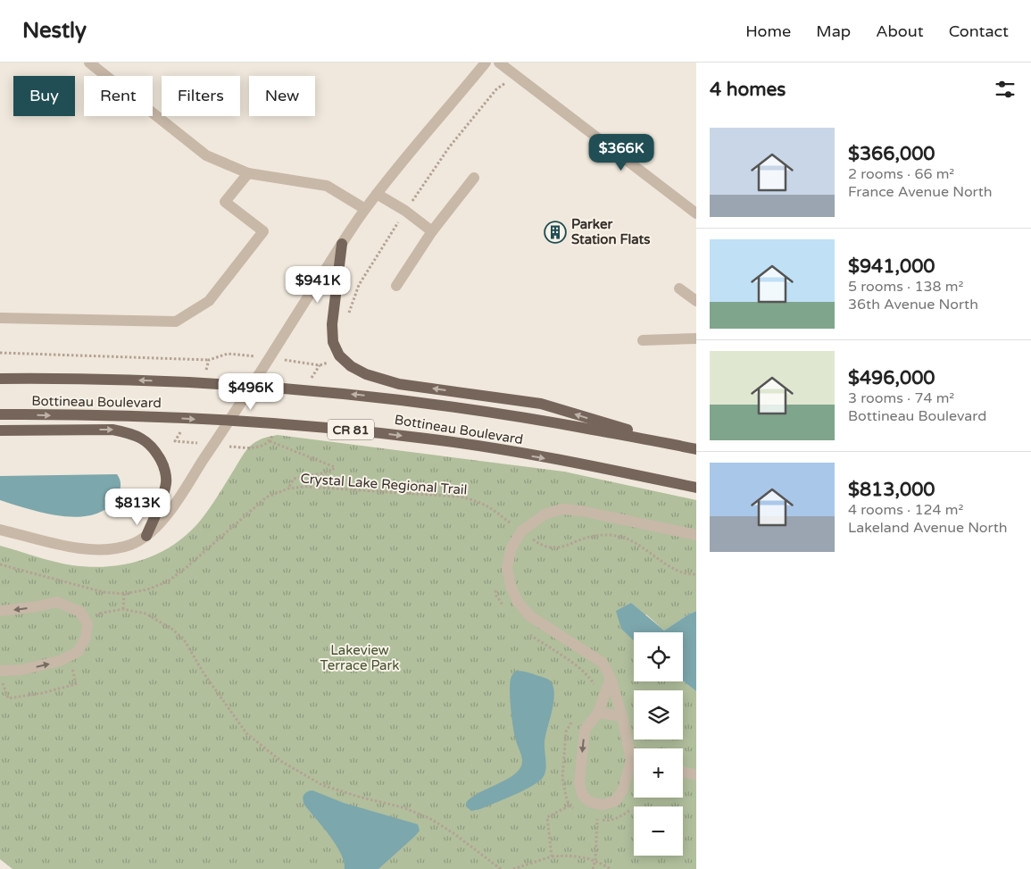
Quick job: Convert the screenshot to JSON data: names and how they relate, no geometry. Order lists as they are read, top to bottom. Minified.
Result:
{"streets":{"main road":["Bottineau Boulevard","CR 81"],"path":["Crystal Lake Regional Trail"]},"parks":["Lakeview Terrace Park"],"places":{"building":["Parker Station Flats"]},"page":{"header":"Nestly","nav":["Home","Map","About","Contact"],"heading":"4 homes","chip":["Buy","Rent","Filters","New"],"list":[{"name":"$366,000","note":"2 rooms · 66 m² · France Avenue North"},{"name":"$941,000","note":"5 rooms · 138 m² · 36th Avenue North"},{"name":"$496,000","note":"3 rooms · 74 m² · Bottineau Boulevard"},{"name":"$813,000","note":"4 rooms · 124 m² · Lakeland Avenue North"}],"price":["$366K","$941K","$496K","$813K"],"map_buttons":["+","−"]}}
